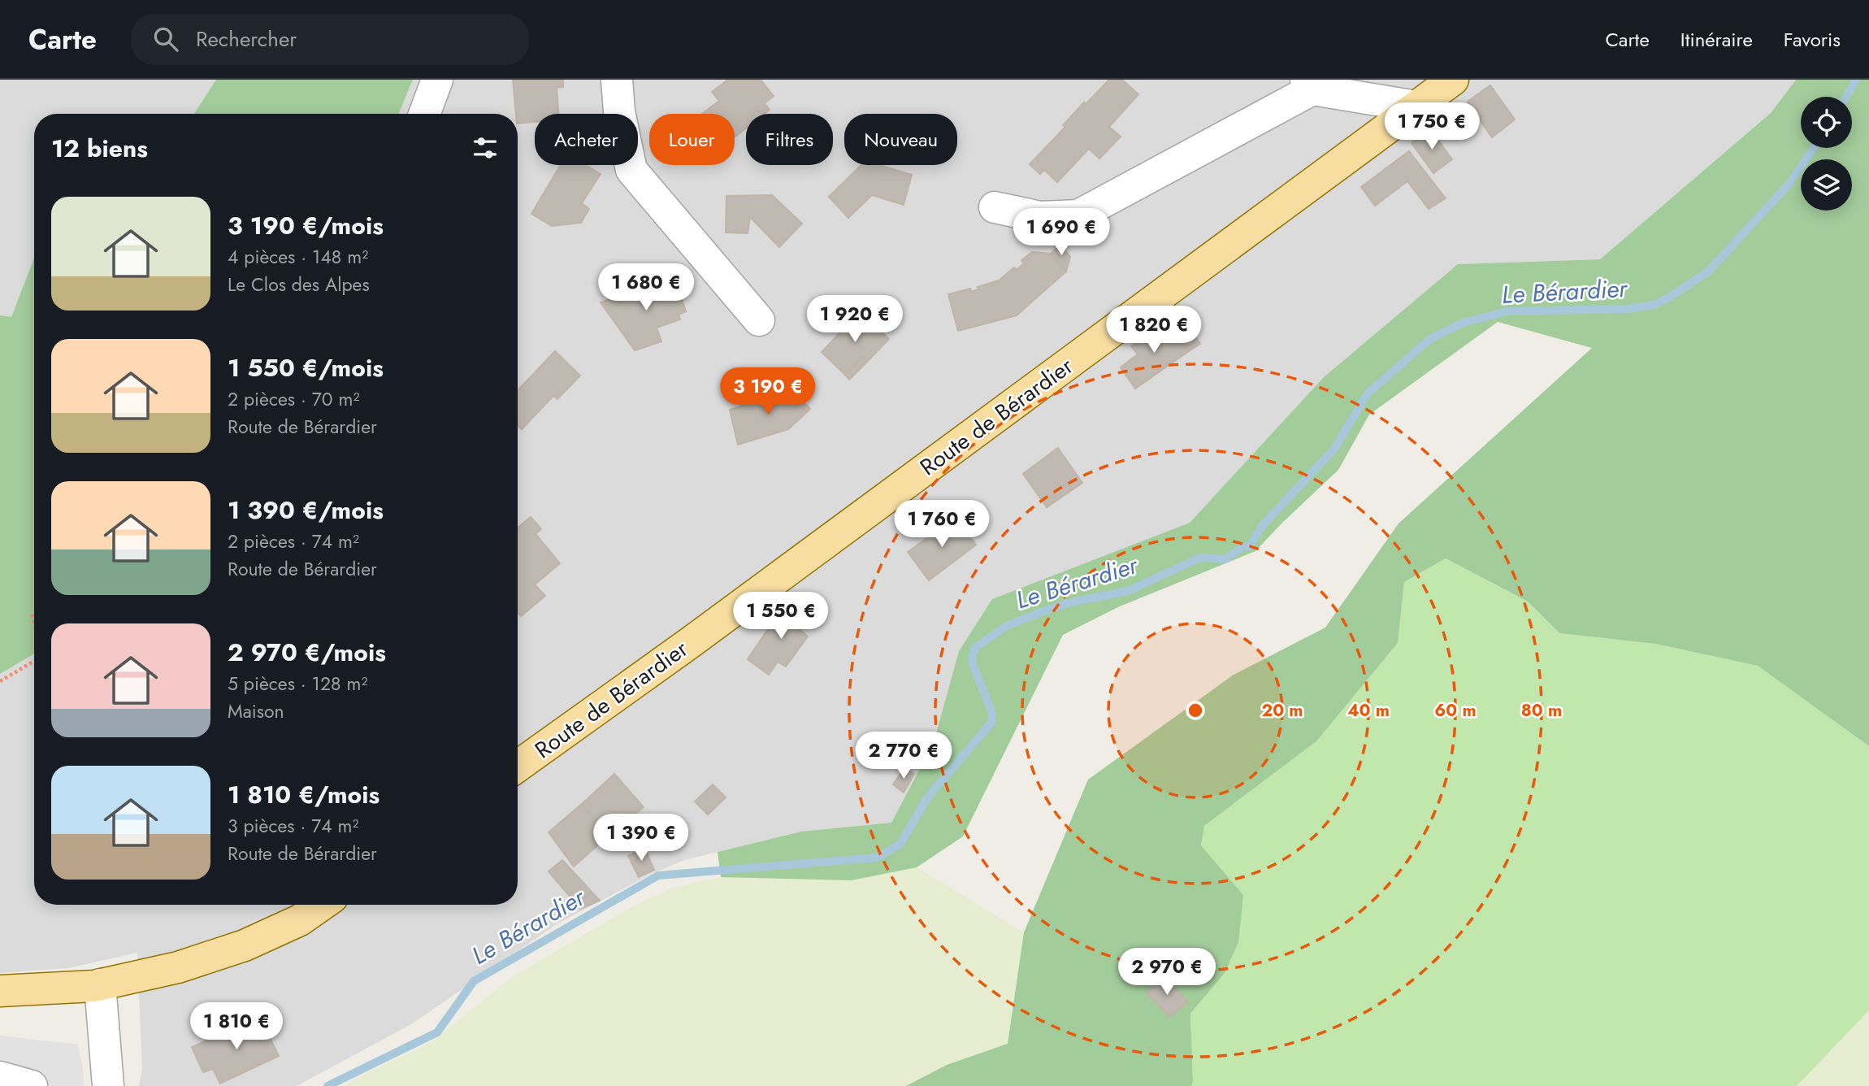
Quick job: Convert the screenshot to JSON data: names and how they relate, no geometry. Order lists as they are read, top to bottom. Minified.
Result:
{"streets":{"main road":["Route de Bérardier"]},"water":["Le Bérardier"],"page":{"header":"Carte","search":"Rechercher","nav":["Carte","Itinéraire","Favoris"],"price":["1 750 €","1 690 €","1 680 €","1 920 €","1 820 €","3 190 €","1 760 €","1 550 €","2 770 €","1 390 €","2 970 €","1 810 €"],"chip":["Acheter","Louer","Filtres","Nouveau"],"heading":"12 biens","list":[{"name":"3 190 €/mois","note":"4 pièces · 148 m² · Le Clos des Alpes"},{"name":"1 550 €/mois","note":"2 pièces · 70 m² · Route de Bérardier"},{"name":"1 390 €/mois","note":"2 pièces · 74 m² · Route de Bérardier"},{"name":"2 970 €/mois","note":"5 pièces · 128 m² · Maison"},{"name":"1 810 €/mois","note":"3 pièces · 74 m² · Route de Bérardier"}]},"rings":["20 m","40 m","60 m","80 m"]}
